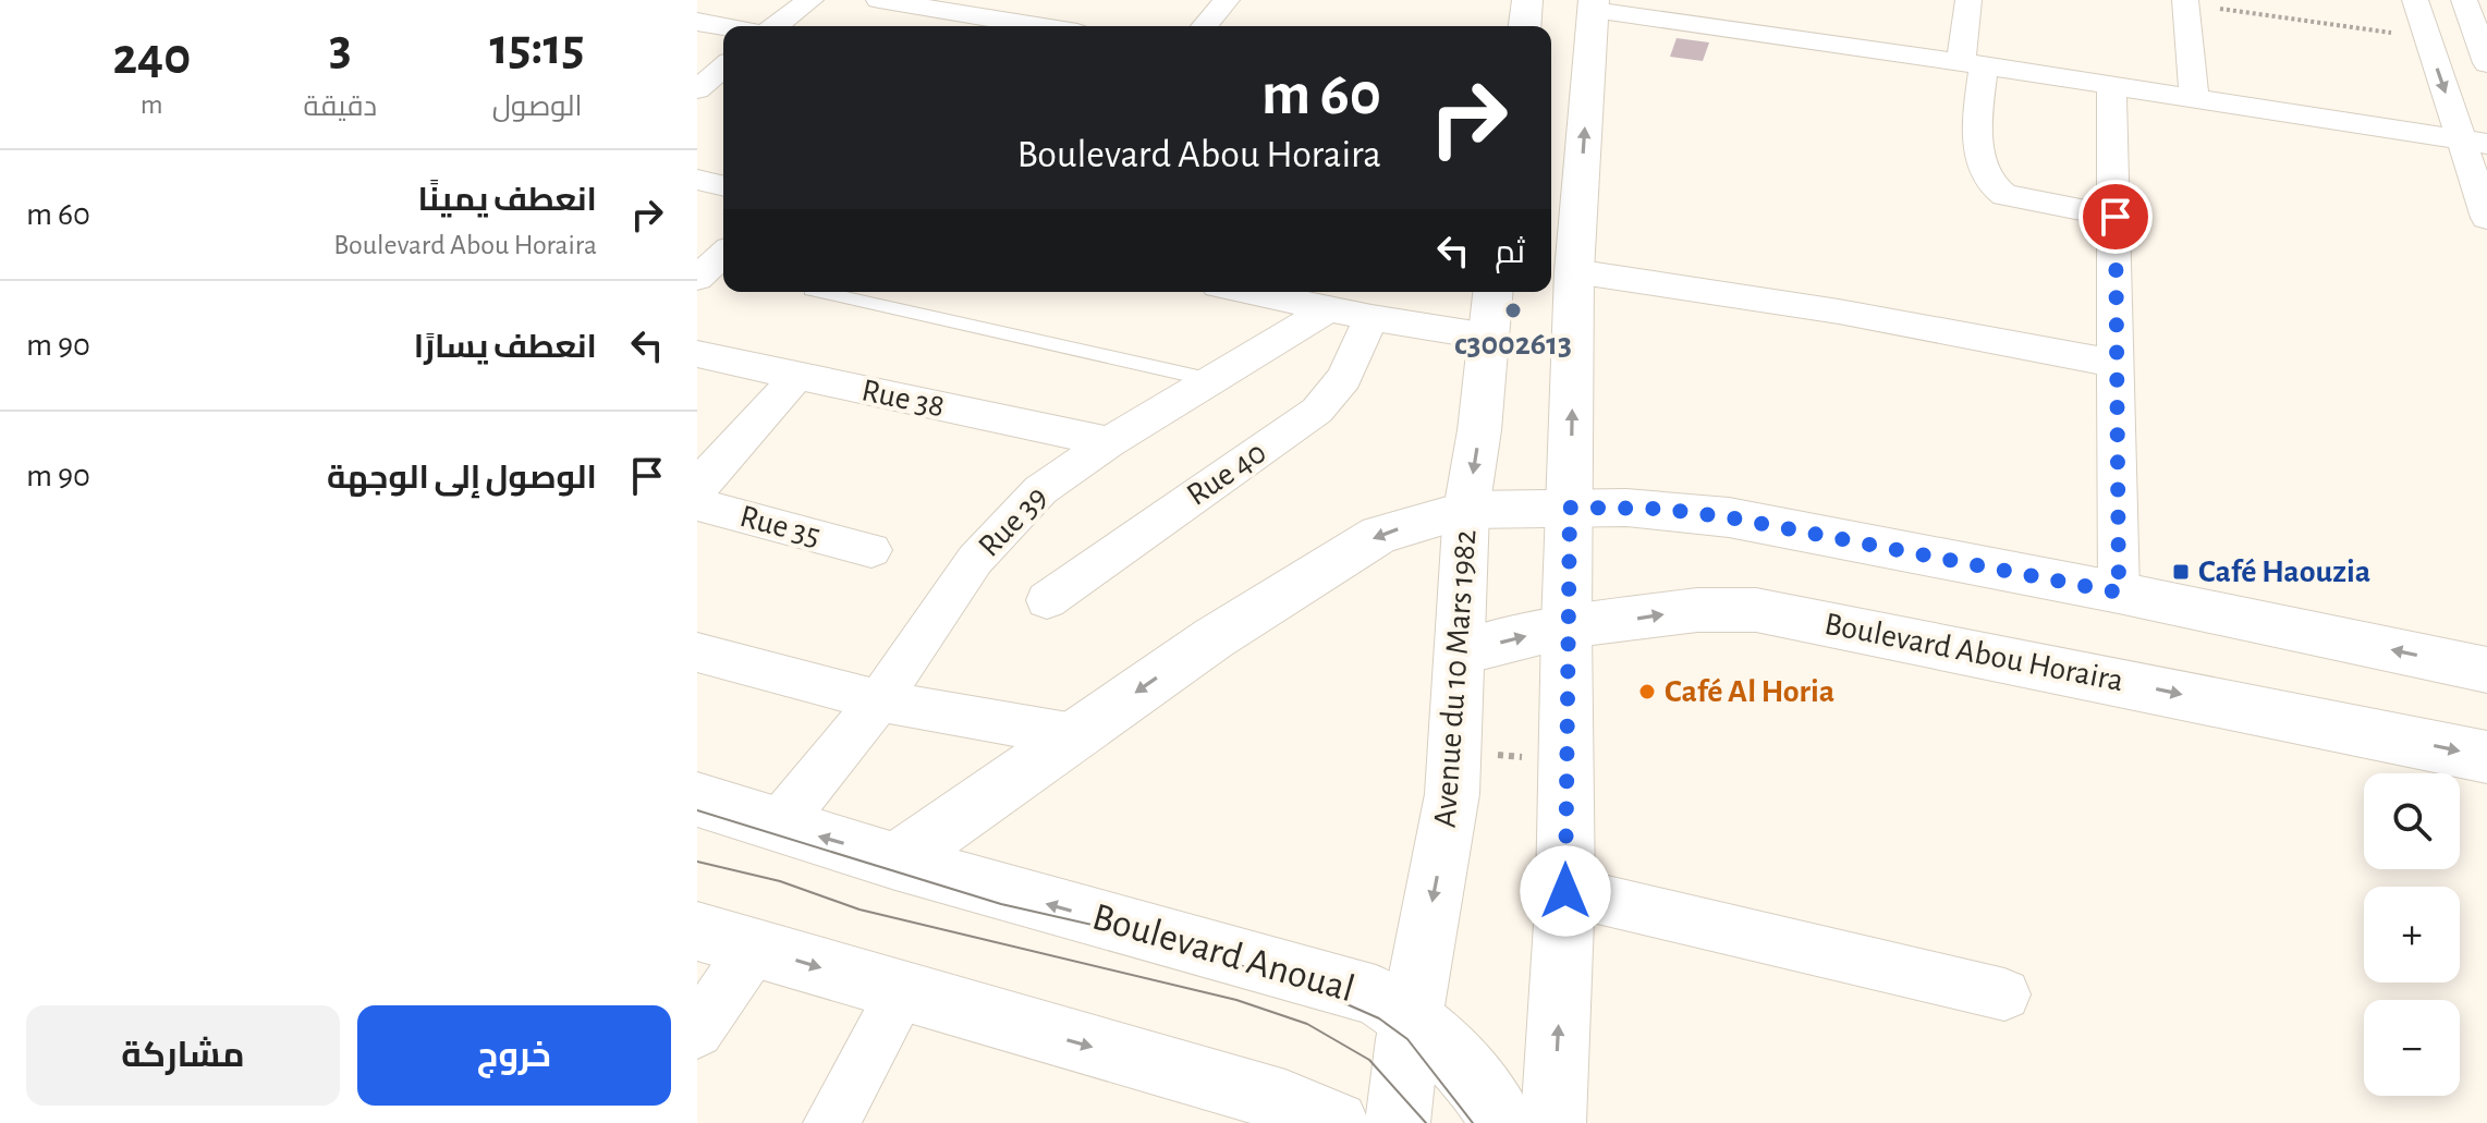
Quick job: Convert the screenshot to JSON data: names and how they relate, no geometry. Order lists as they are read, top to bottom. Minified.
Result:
{"streets":{"main road":["Boulevard Abou Horaira","Avenue du 10 Mars 1982","Boulevard Anoual"],"street":["Rue 38","Rue 40","Rue 39","Rue 35"]},"crossings":[["Rue 38","Rue 39"],["Rue 38","Rue 35"],["Rue 39","Boulevard Anoual"],["Boulevard Abou Horaira","Avenue du 10 Mars 1982"],["Avenue du 10 Mars 1982","Boulevard Anoual"]],"places":{"other":["c3002613","Café Al Horia"],"transit":["Café Haouzia"]},"page":{"eta":["15:15","الوصول","3","دقيقة","240","m"],"turn":["60 m","Boulevard Abou Horaira"],"list":[{"name":"انعطف يمينًا","note":"Boulevard Abou Horaira","value":"60 m"},{"name":"انعطف يسارًا","value":"90 m"},{"name":"الوصول إلى الوجهة","value":"90 m"}],"then":"ثم","map_buttons":["+","−"],"buttons":["خروج","مشاركة"]}}
